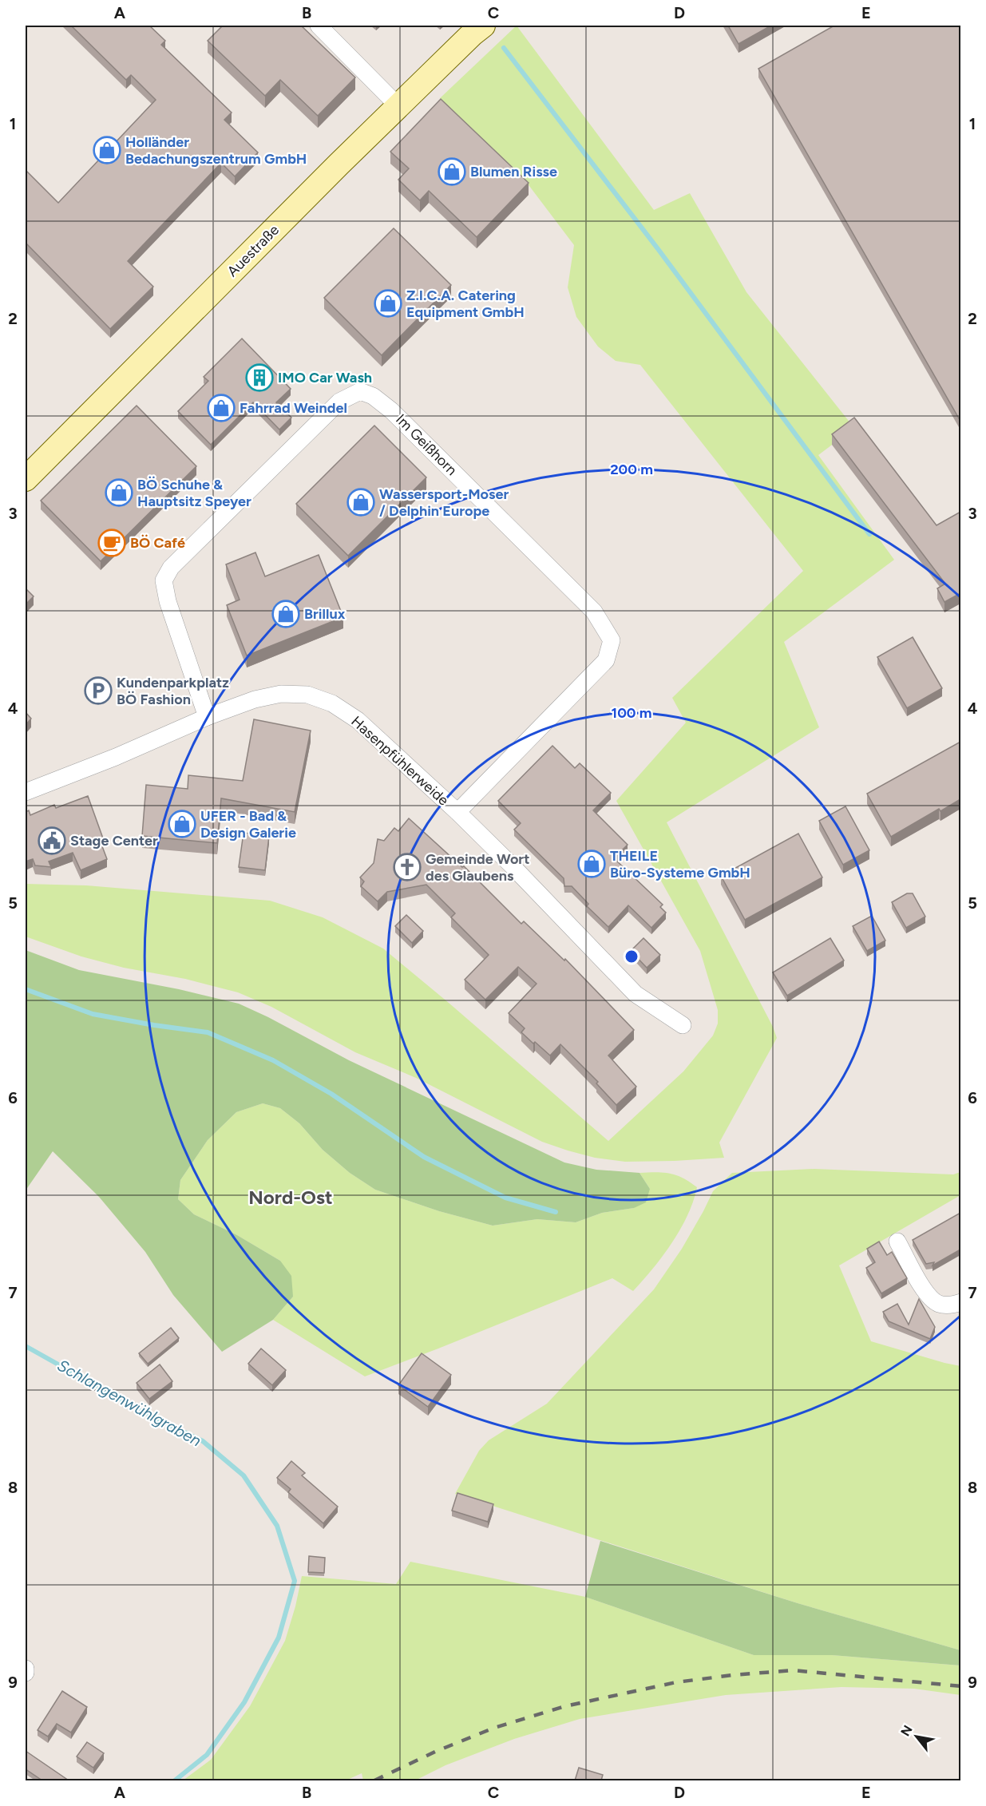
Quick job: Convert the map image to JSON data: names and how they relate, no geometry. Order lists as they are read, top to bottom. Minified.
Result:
{"streets":{"street":["Auestraße","Im Geißhorn","Hasenpfühlerweide"]},"crossings":[["Im Geißhorn","Hasenpfühlerweide"]],"districts":["Nord-Ost"],"water":["Schlangenwühlgraben"],"places":{"shop":["Holländer Bedachungszentrum GmbH","Blumen Risse","Z.I.C.A. Catering Equipment GmbH","Fahrrad Weindel","BÖ Schuhe & Hauptsitz Speyer","Wassersport-Moser / Delphin Europe","Brillux","UFER - Bad & Design Galerie","THEILE Büro-Systeme GmbH"],"building":["IMO Car Wash"],"cafe":["BÖ Café"],"parking":["Kundenparkplatz BÖ Fashion"],"public building":["Stage Center"],"church":["Gemeinde Wort des Glaubens"]},"north":"top left","grid":{"columns":["A","B","C","D","E"],"rows":["1","2","3","4","5","6","7","8","9"]},"rings":["200 m","100 m"]}
